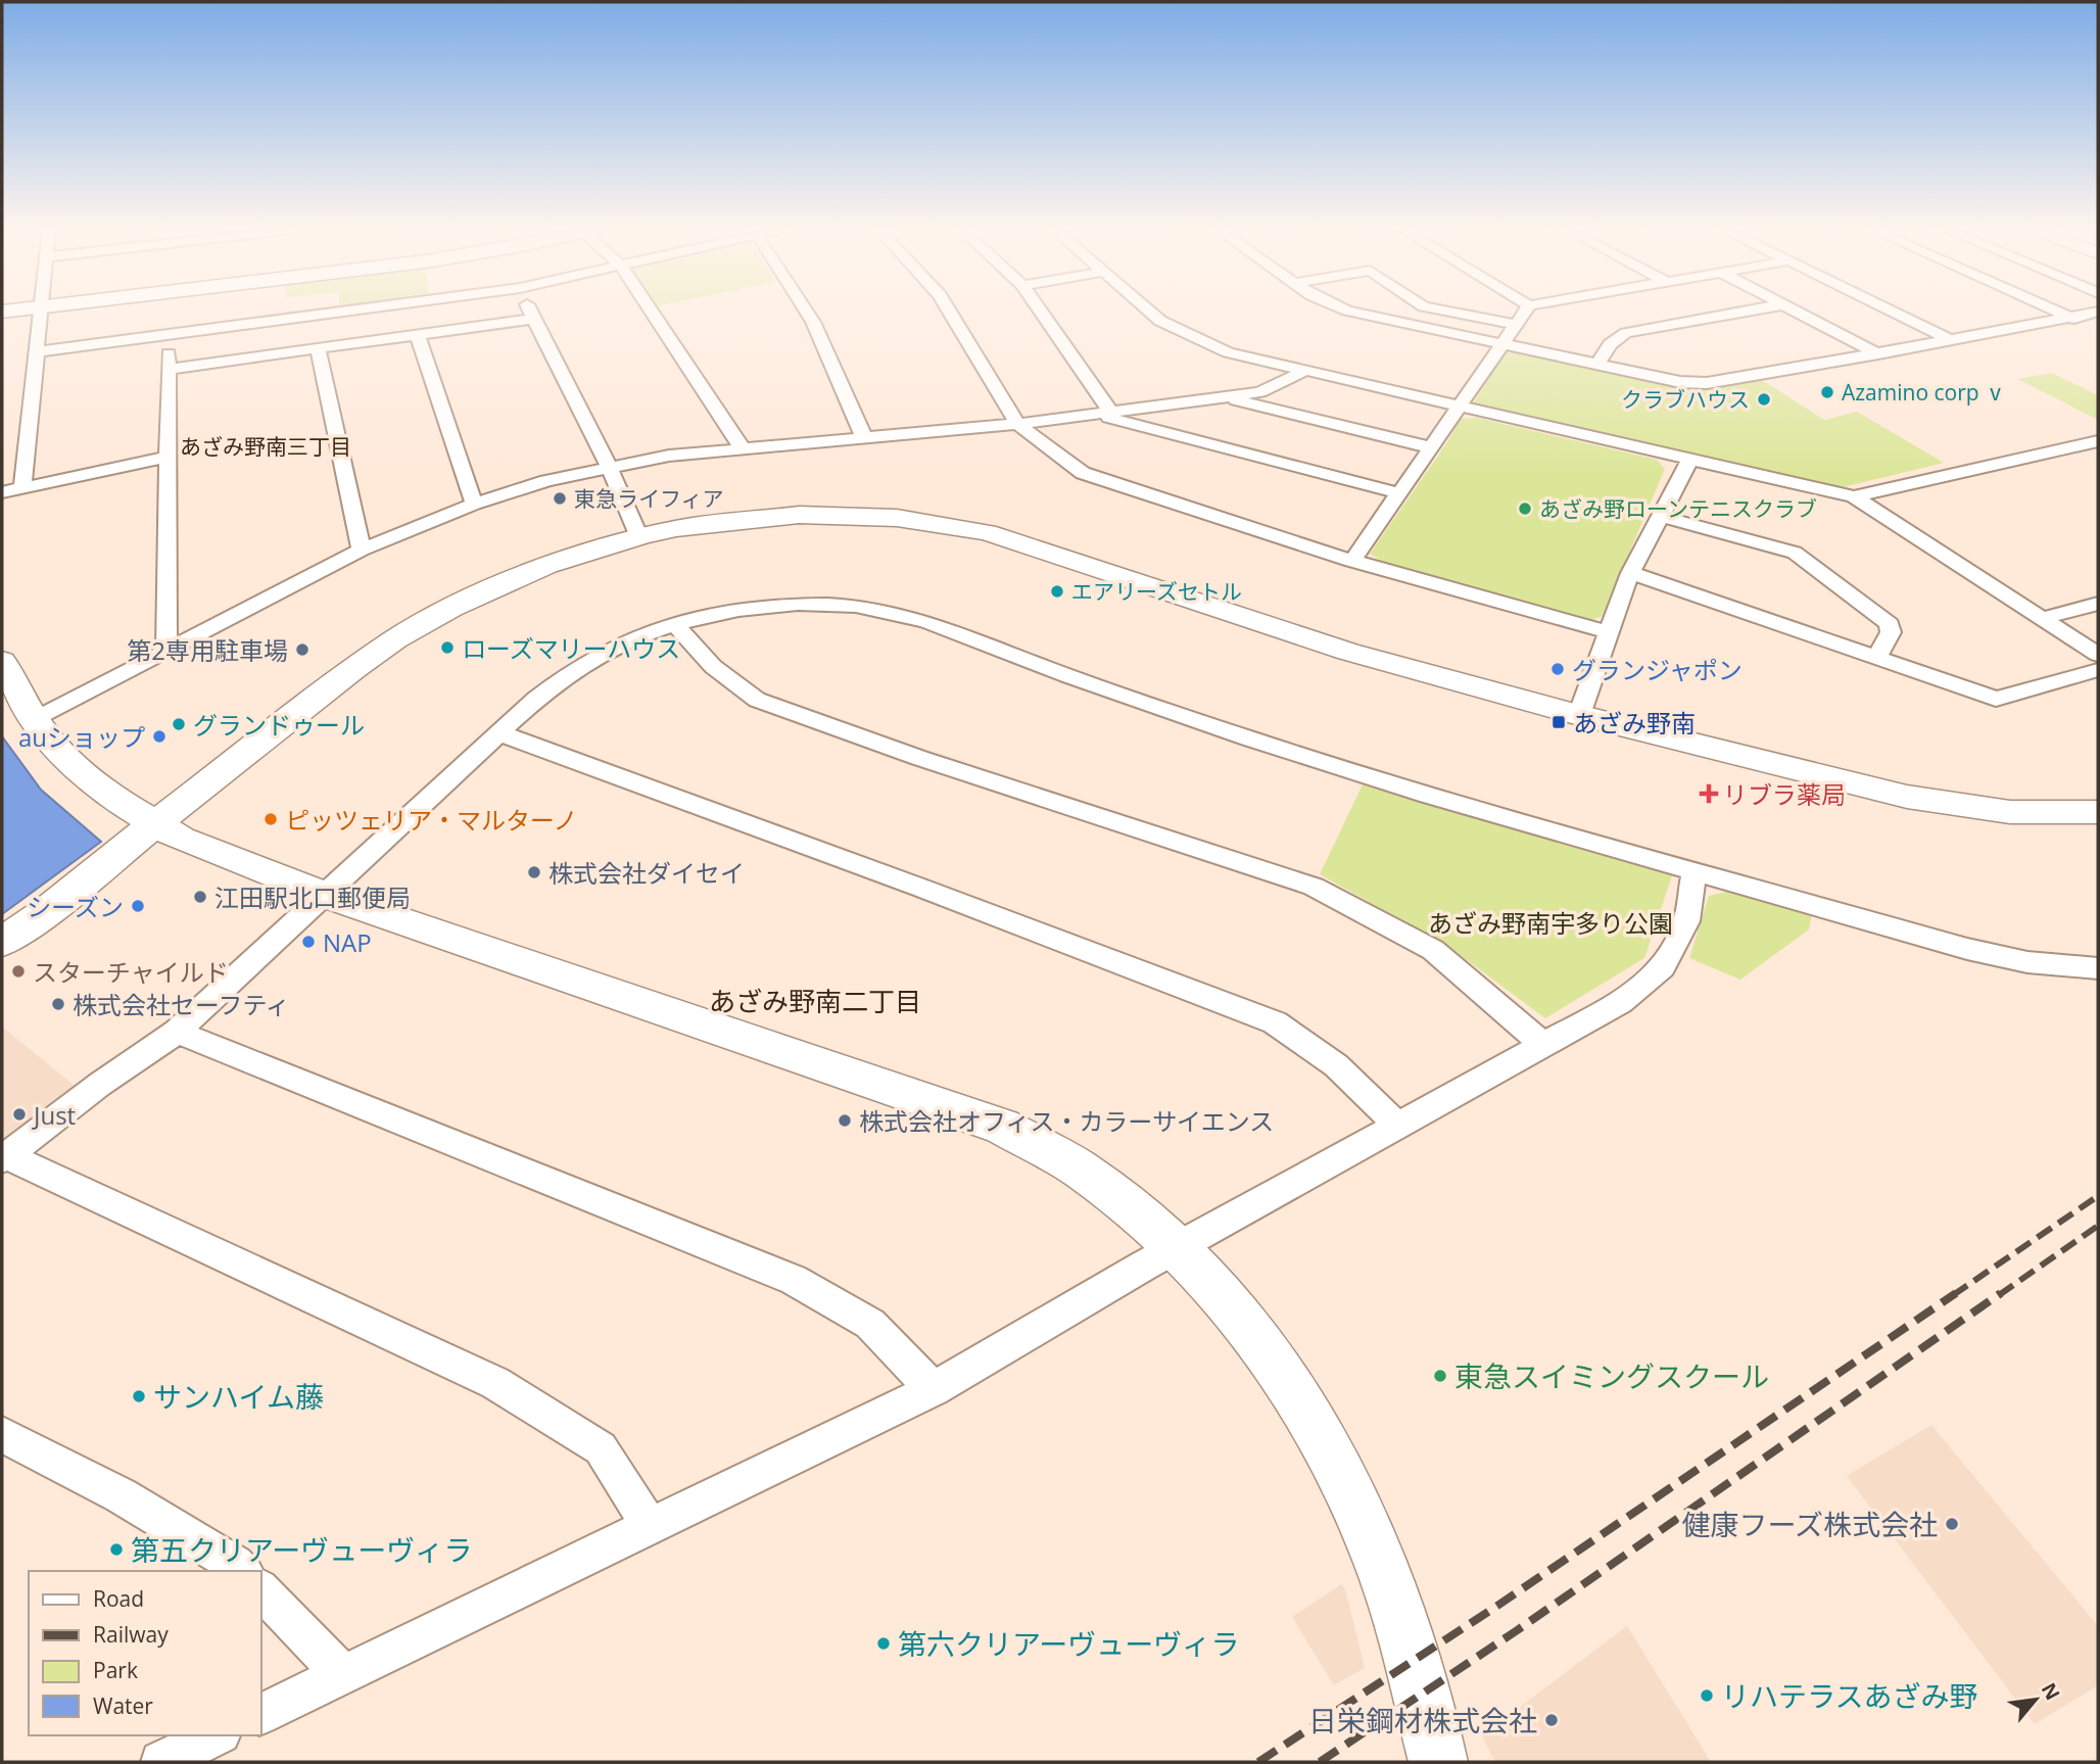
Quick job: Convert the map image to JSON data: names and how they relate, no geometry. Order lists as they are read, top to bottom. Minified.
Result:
{"districts":["あざみ野南三丁目","あざみ野南二丁目"],"parks":["あざみ野南宇多り公園"],"places":{"other":["Azamino corp ⅴ","クラブハウス","東急ライフィア","あざみ野ローンテニスクラブ","エアリーズセトル","ローズマリーハウス","第2専用駐車場","グランジャポン","グランドゥール","auショップ","ピッツェリア・マルターノ","株式会社ダイセイ","江田駅北口郵便局","シーズン","NAP","スターチャイルド","株式会社セーフティ","Just","株式会社オフィス・カラーサイエンス","東急スイミングスクール","サンハイム藤","健康フーズ株式会社","第五クリアーヴューヴィラ","第六クリアーヴューヴィラ","リハテラスあざみ野","日栄鋼材株式会社"],"transit":["あざみ野南"],"health":["リブラ薬局"]},"legend":["Road","Railway","Park","Water"],"north":"top right"}
